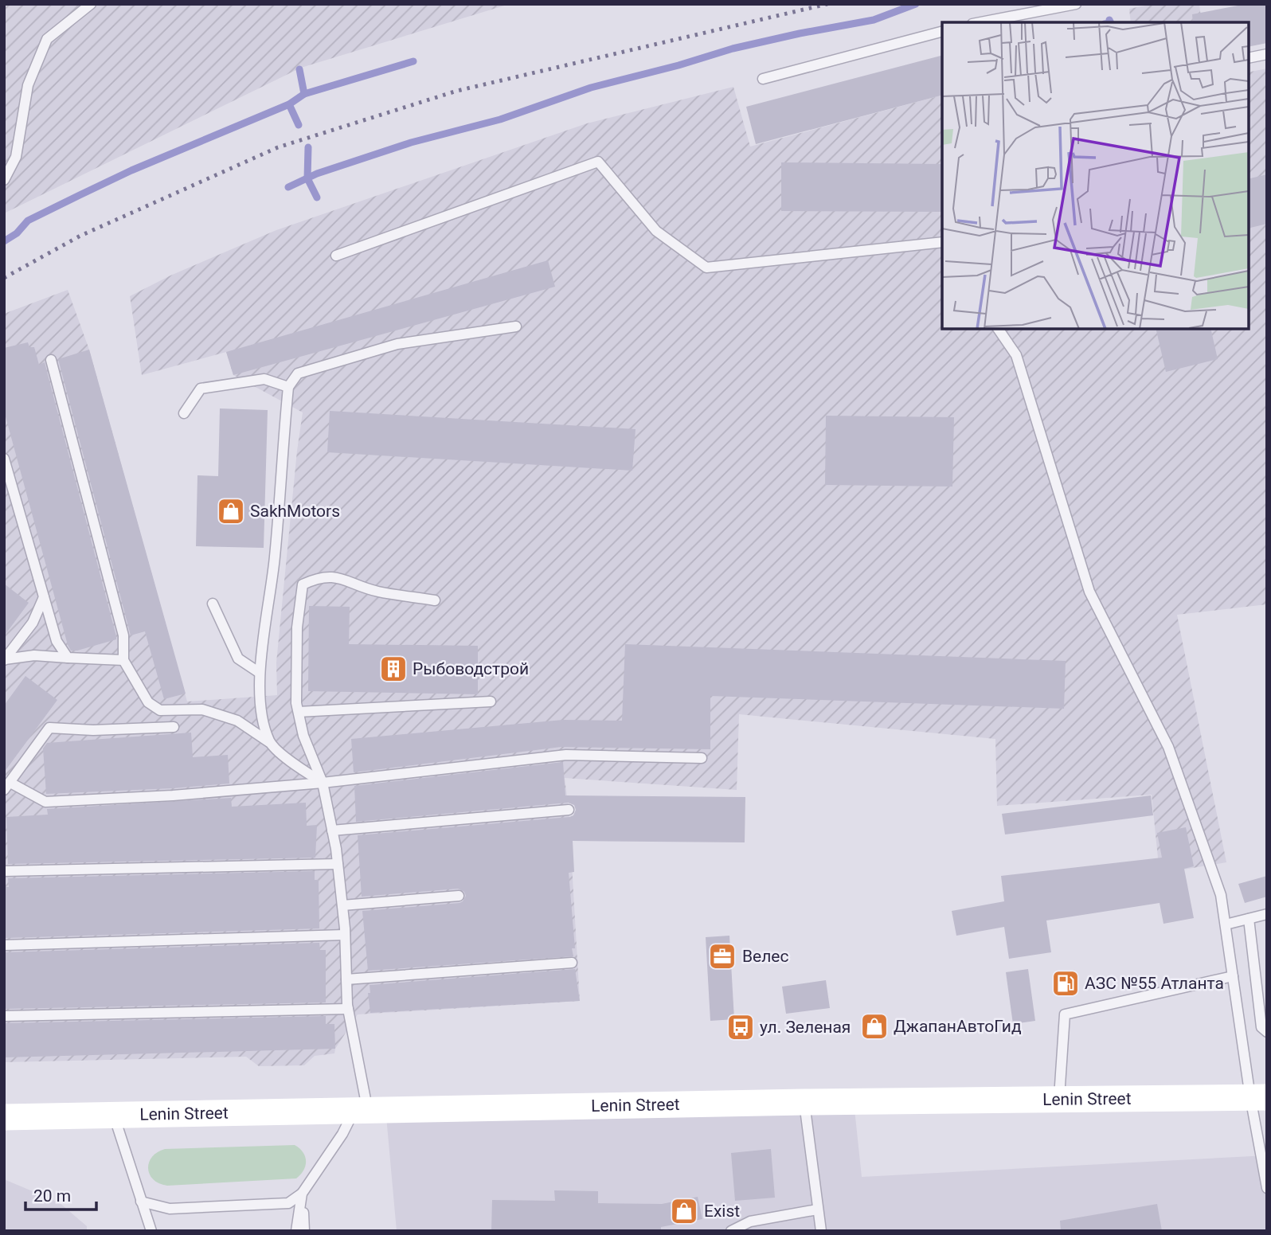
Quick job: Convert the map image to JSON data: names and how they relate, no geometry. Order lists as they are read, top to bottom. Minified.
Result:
{"streets":{"main road":["Lenin Street"]},"places":{"shop":["SakhMotors","ДжапанАвтоГид","Exist"],"building":["Рыбоводстрой"],"office":["Велес"],"fuel station":["АЗС №55 Атланта"],"bus stop":["ул. Зеленая"]},"scale_bar":"20 m"}
